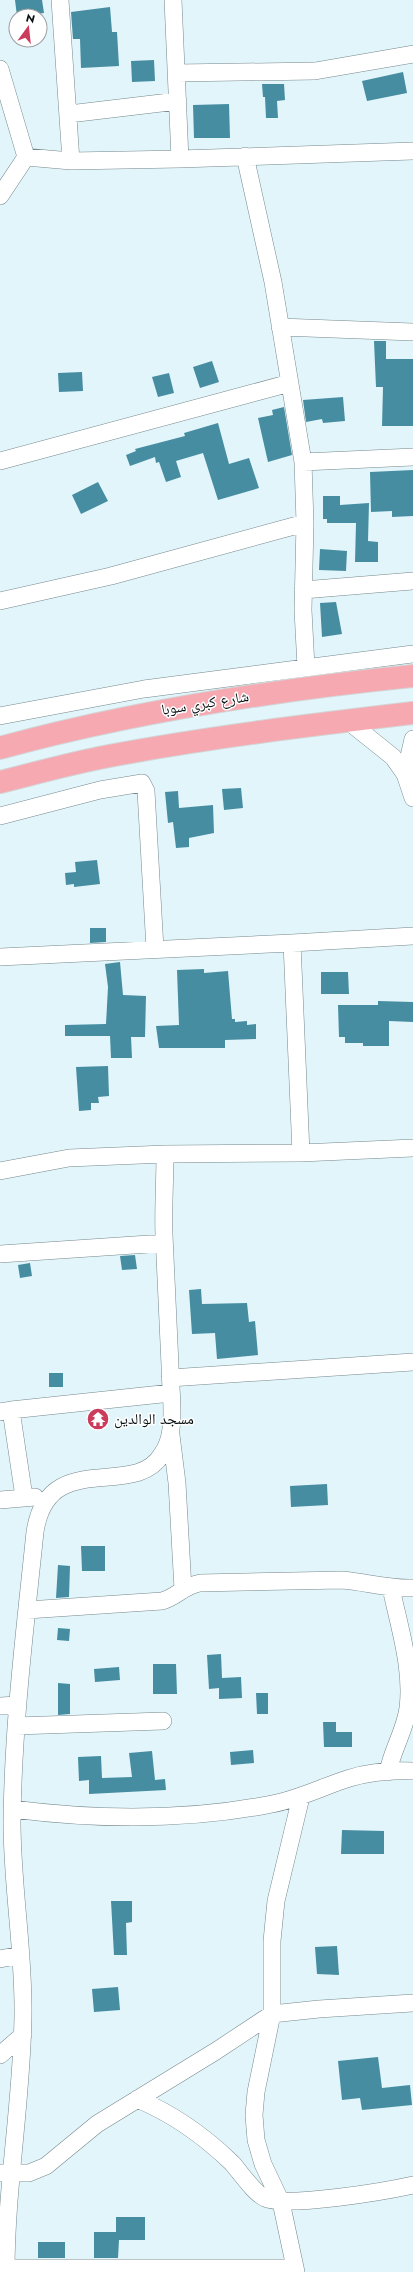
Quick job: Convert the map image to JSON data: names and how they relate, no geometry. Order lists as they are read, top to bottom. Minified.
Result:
{"streets":{"highway":["شارع كبري سوبا"]},"places":{"temple":["مسجد الوالدين"]},"north":"top"}
